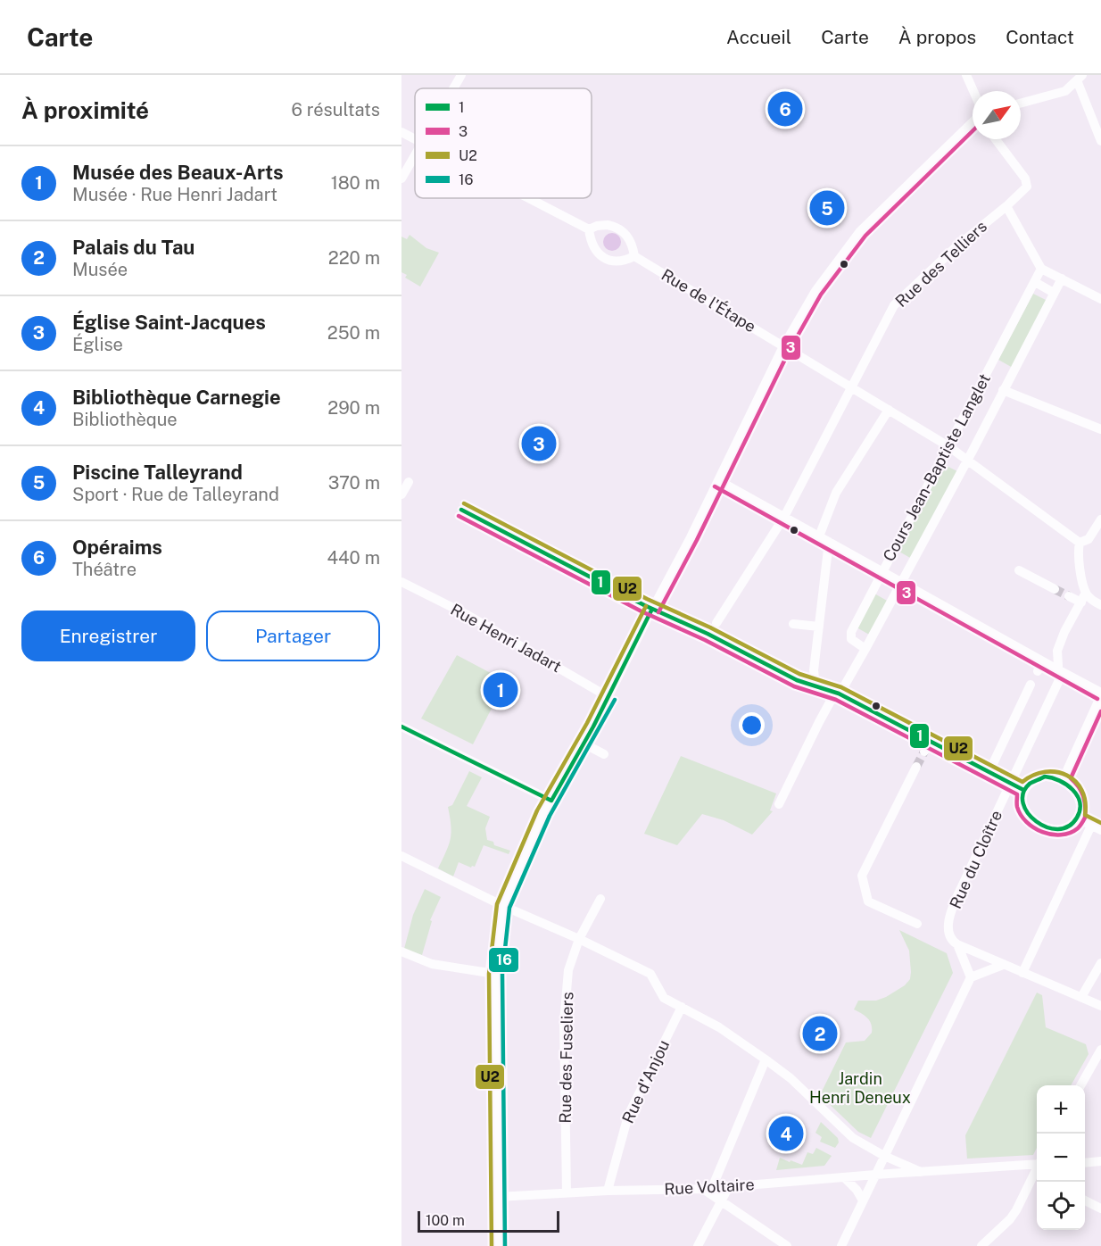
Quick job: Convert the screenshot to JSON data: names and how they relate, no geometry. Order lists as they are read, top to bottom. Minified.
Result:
{"streets":{"street":["Rue des Telliers","Rue de l'Étape","Cours Jean-Baptiste Langlet","Rue Henri Jadart","Rue du Cloître","Rue des Fuseliers","Rue d'Anjou","Rue Voltaire"]},"crossings":[["Rue des Telliers","Rue de l'Étape"],["Rue de l'Étape","Cours Jean-Baptiste Langlet"],["Rue des Fuseliers","Rue Voltaire"],["Rue d'Anjou","Rue Voltaire"]],"parks":["Jardin Henri Deneux"],"lines":["transit line 3","transit line U2","transit line 1","transit line 16"],"legend":["1","3","U2","16"],"scale_bar":"100 m","north":"top right","page":{"header":"Carte","nav":["Accueil","Carte","À propos","Contact"],"heading":["À proximité","6 résultats"],"pins":["6","5","3","1","2","4"],"list":[{"mark":"1","name":"Musée des Beaux-Arts","note":"Musée · Rue Henri Jadart","value":"180 m"},{"mark":"2","name":"Palais du Tau","note":"Musée","value":"220 m"},{"mark":"3","name":"Église Saint-Jacques","note":"Église","value":"250 m"},{"mark":"4","name":"Bibliothèque Carnegie","note":"Bibliothèque","value":"290 m"},{"mark":"5","name":"Piscine Talleyrand","note":"Sport · Rue de Talleyrand","value":"370 m"},{"mark":"6","name":"Opéraims","note":"Théâtre","value":"440 m"}],"buttons":["Enregistrer","Partager"],"map_buttons":["+","−"],"scale":"100 m"}}
